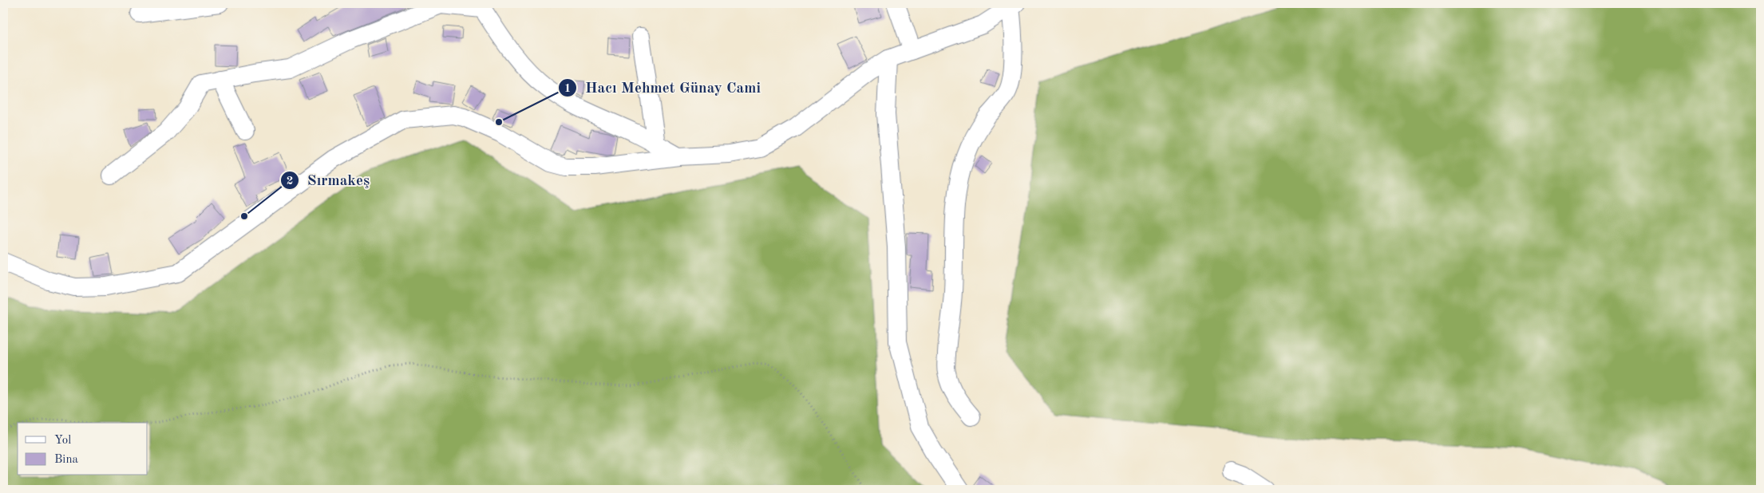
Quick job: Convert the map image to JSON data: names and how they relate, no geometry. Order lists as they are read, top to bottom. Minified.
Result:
{"places":["Hacı Mehmet Günay Cami","Sırmakeş"],"legend":["Yol","Bina"]}
